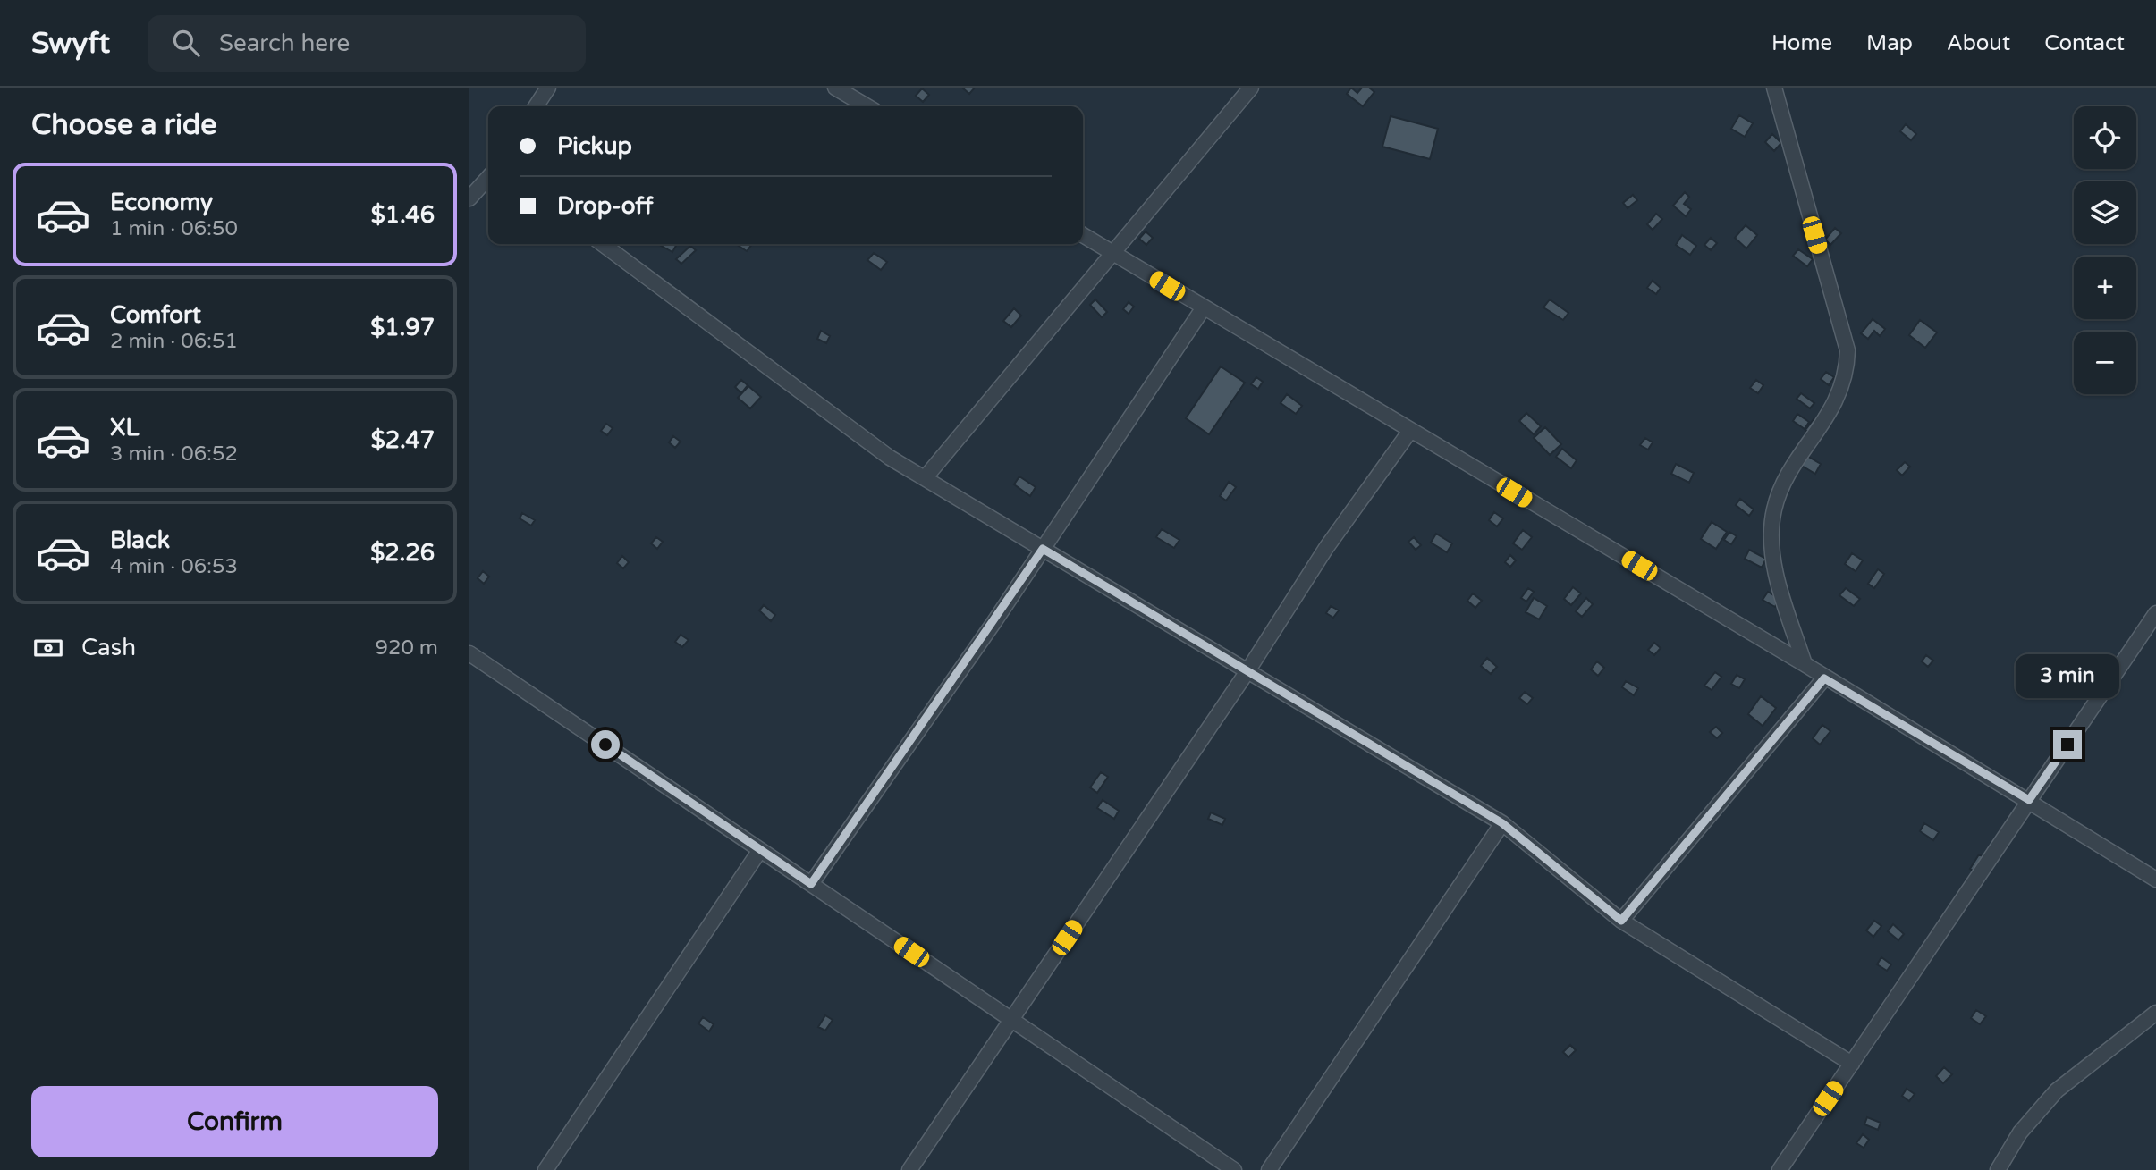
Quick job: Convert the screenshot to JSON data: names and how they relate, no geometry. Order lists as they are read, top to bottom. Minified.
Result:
{"page":{"header":"Swyft","search":"Search here","nav":["Home","Map","About","Contact"],"heading":"Choose a ride","map_buttons":["+","−"],"banner":["Pickup","Drop-off"],"list":[{"name":"Economy","note":"1 min · 06:50","value":"$1.46"},{"name":"Comfort","note":"2 min · 06:51","value":"$1.97"},{"name":"XL","note":"3 min · 06:52","value":"$2.47"},{"name":"Black","note":"4 min · 06:53","value":"$2.26"}],"pay":["Cash","920 m"],"bubble":"3 min","buttons":"Confirm"}}
